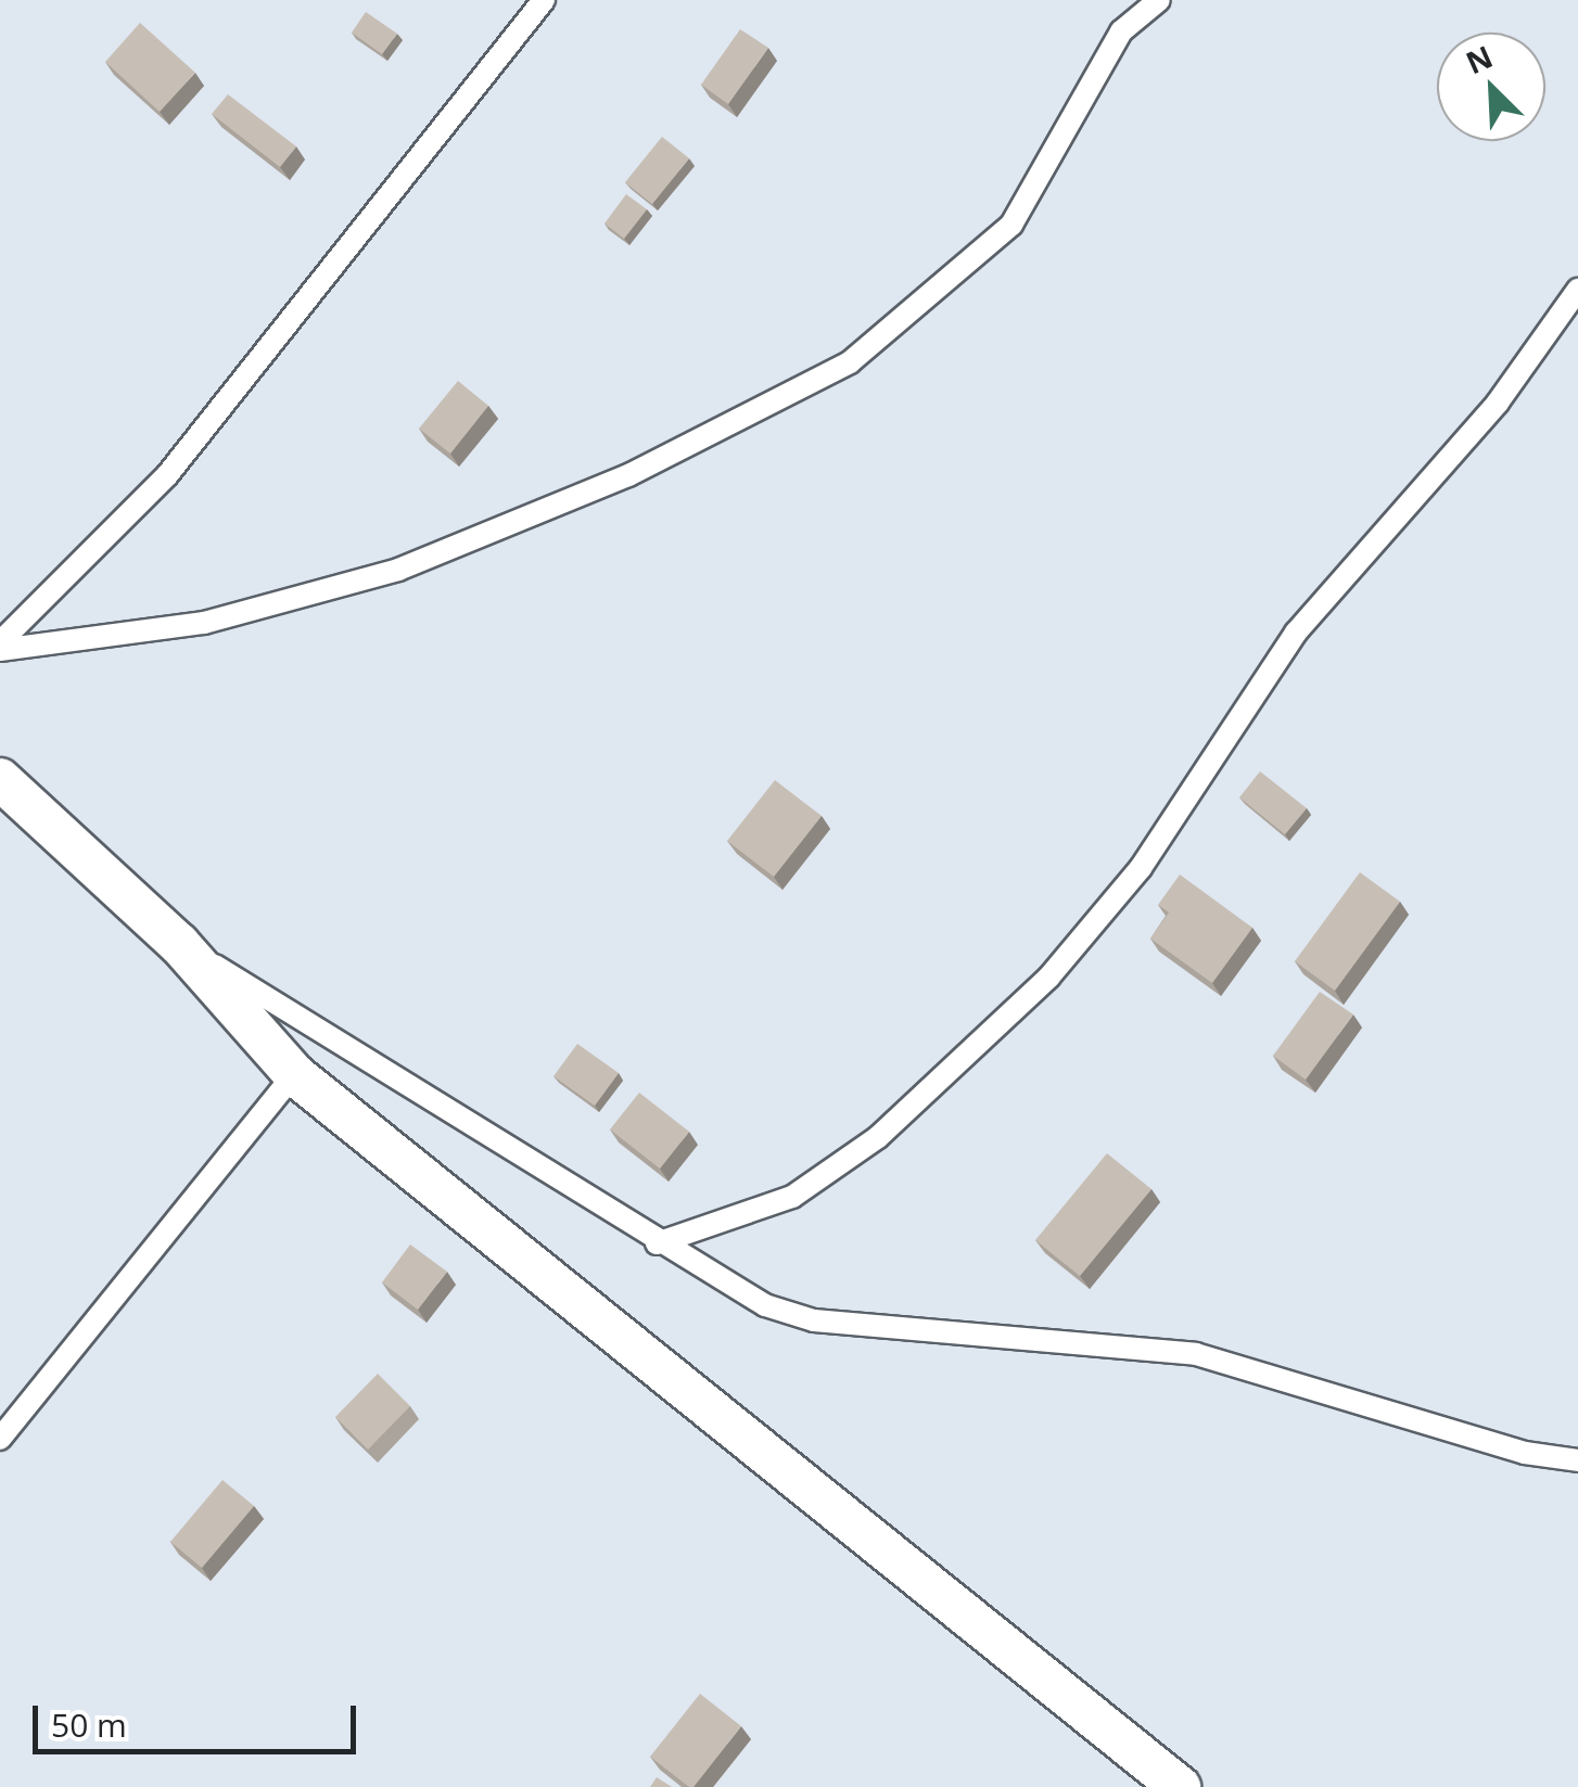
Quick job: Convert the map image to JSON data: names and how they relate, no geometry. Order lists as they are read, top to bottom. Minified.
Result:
{"scale_bar":"50 m","north":"top left"}
